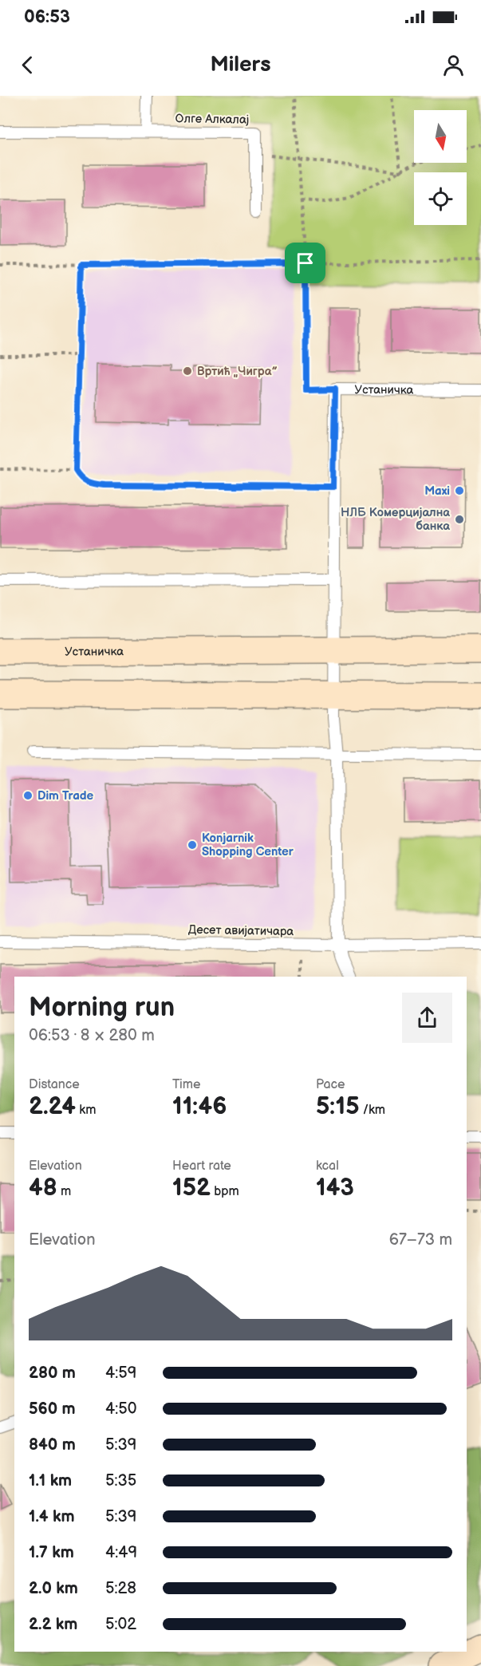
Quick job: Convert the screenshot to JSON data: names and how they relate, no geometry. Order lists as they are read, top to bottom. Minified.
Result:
{"streets":{"main road":["Устаничка"],"lane":["Олге Алкалај","Десет авијатичара"]},"places":["Вртић „Чигра”","Maxi","НЛБ Комерцијална банка","Dim Trade","Konjarnik Shopping Center"],"north":"bottom","page":{"status":"06:53","header":"Milers","heading":["Morning run","06:53 · 8 × 280 m"],"stats":[["Distance","2.24 km"],["Time","11:46"],["Pace","5:15 /km"],["Elevation","48 m"],["Heart rate","152 bpm"],["kcal","143"]],"chart":["Elevation","67–73 m"],"list":[{"name":"280 m","note":"4:59"},{"name":"560 m","note":"4:50"},{"name":"840 m","note":"5:39"},{"name":"1.1 km","note":"5:35"},{"name":"1.4 km","note":"5:39"},{"name":"1.7 km","note":"4:49"},{"name":"2.0 km","note":"5:28"},{"name":"2.2 km","note":"5:02"}]}}
